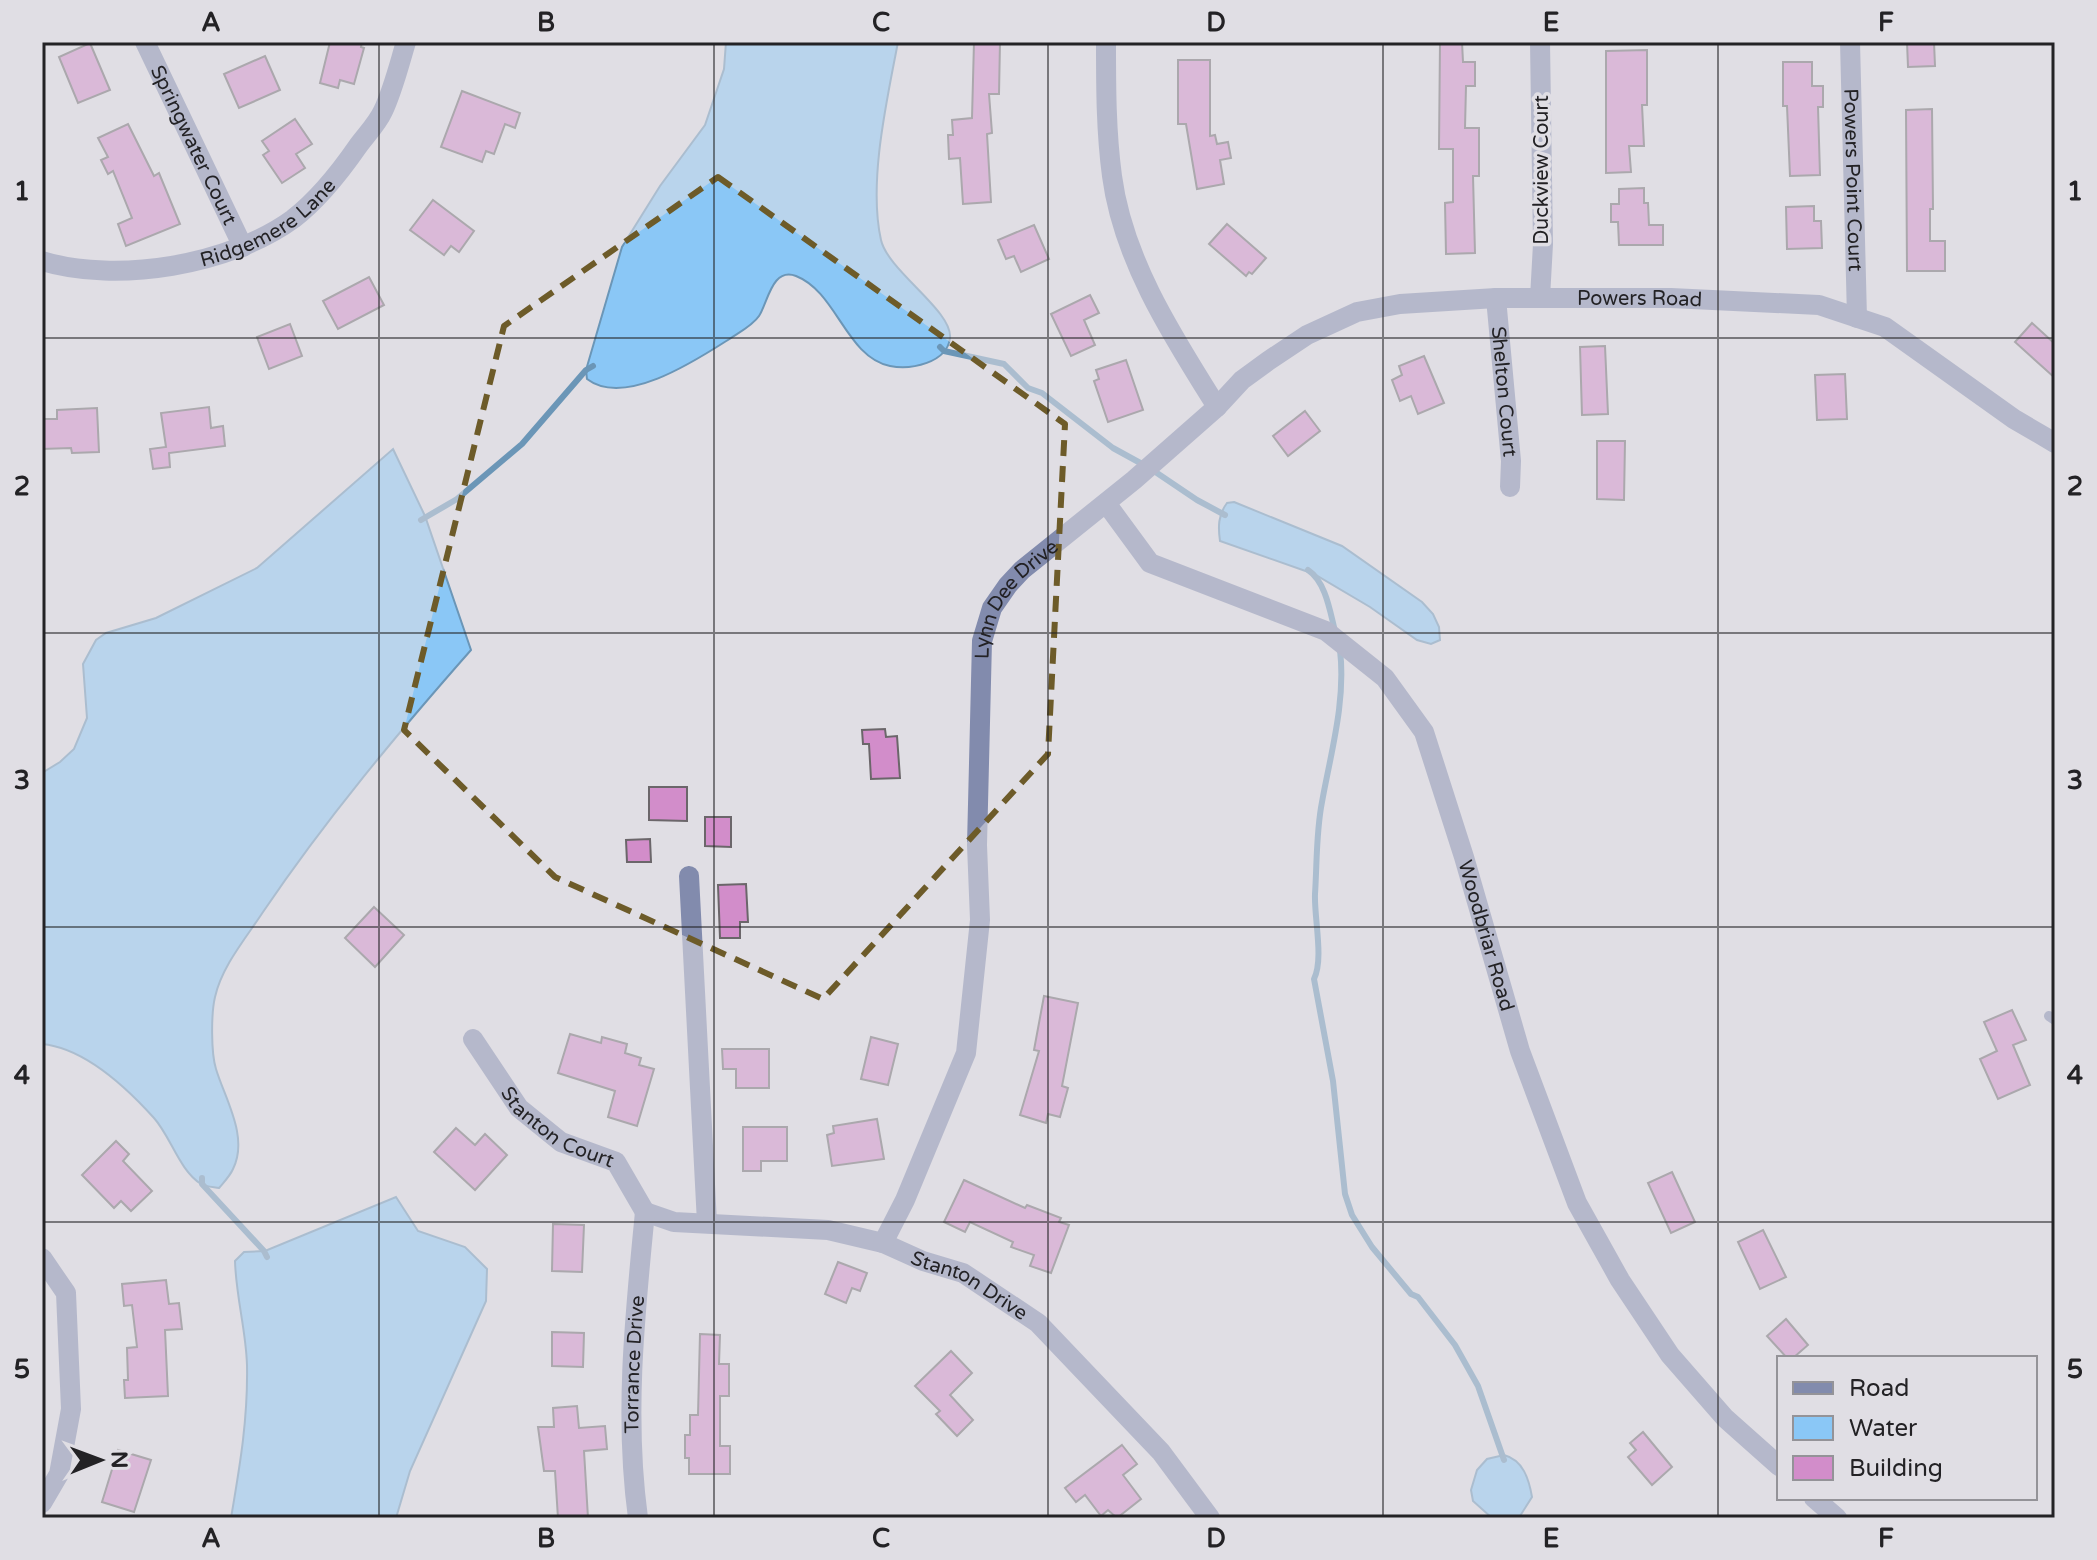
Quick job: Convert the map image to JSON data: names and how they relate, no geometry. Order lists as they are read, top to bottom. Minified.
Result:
{"streets":{"street":["Springwater Court","Duckview Court","Powers Point Court","Ridgemere Lane","Powers Road","Shelton Court","Lynn Dee Drive","Woodbriar Road","Stanton Court","Stanton Drive","Torrance Drive"]},"crossings":[["Springwater Court","Ridgemere Lane"],["Duckview Court","Powers Road"],["Powers Point Court","Powers Road"],["Powers Road","Shelton Court"],["Powers Road","Lynn Dee Drive"],["Lynn Dee Drive","Woodbriar Road"],["Lynn Dee Drive","Stanton Drive"],["Stanton Court","Stanton Drive"],["Stanton Court","Torrance Drive"],["Stanton Drive","Torrance Drive"]],"legend":["Road","Water","Building"],"north":"right","grid":{"columns":["A","B","C","D","E","F"],"rows":["1","2","3","4","5"]}}
